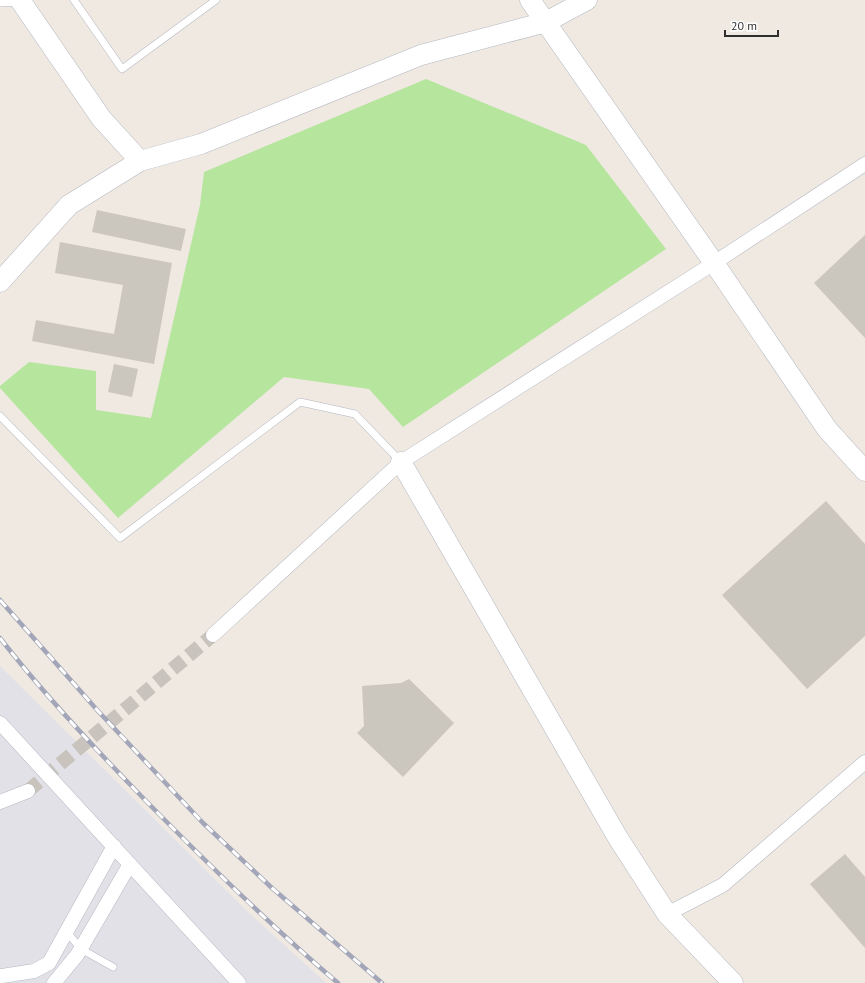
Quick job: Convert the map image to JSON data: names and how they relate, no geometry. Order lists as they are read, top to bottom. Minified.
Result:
{"scale_bar":"20 m"}
